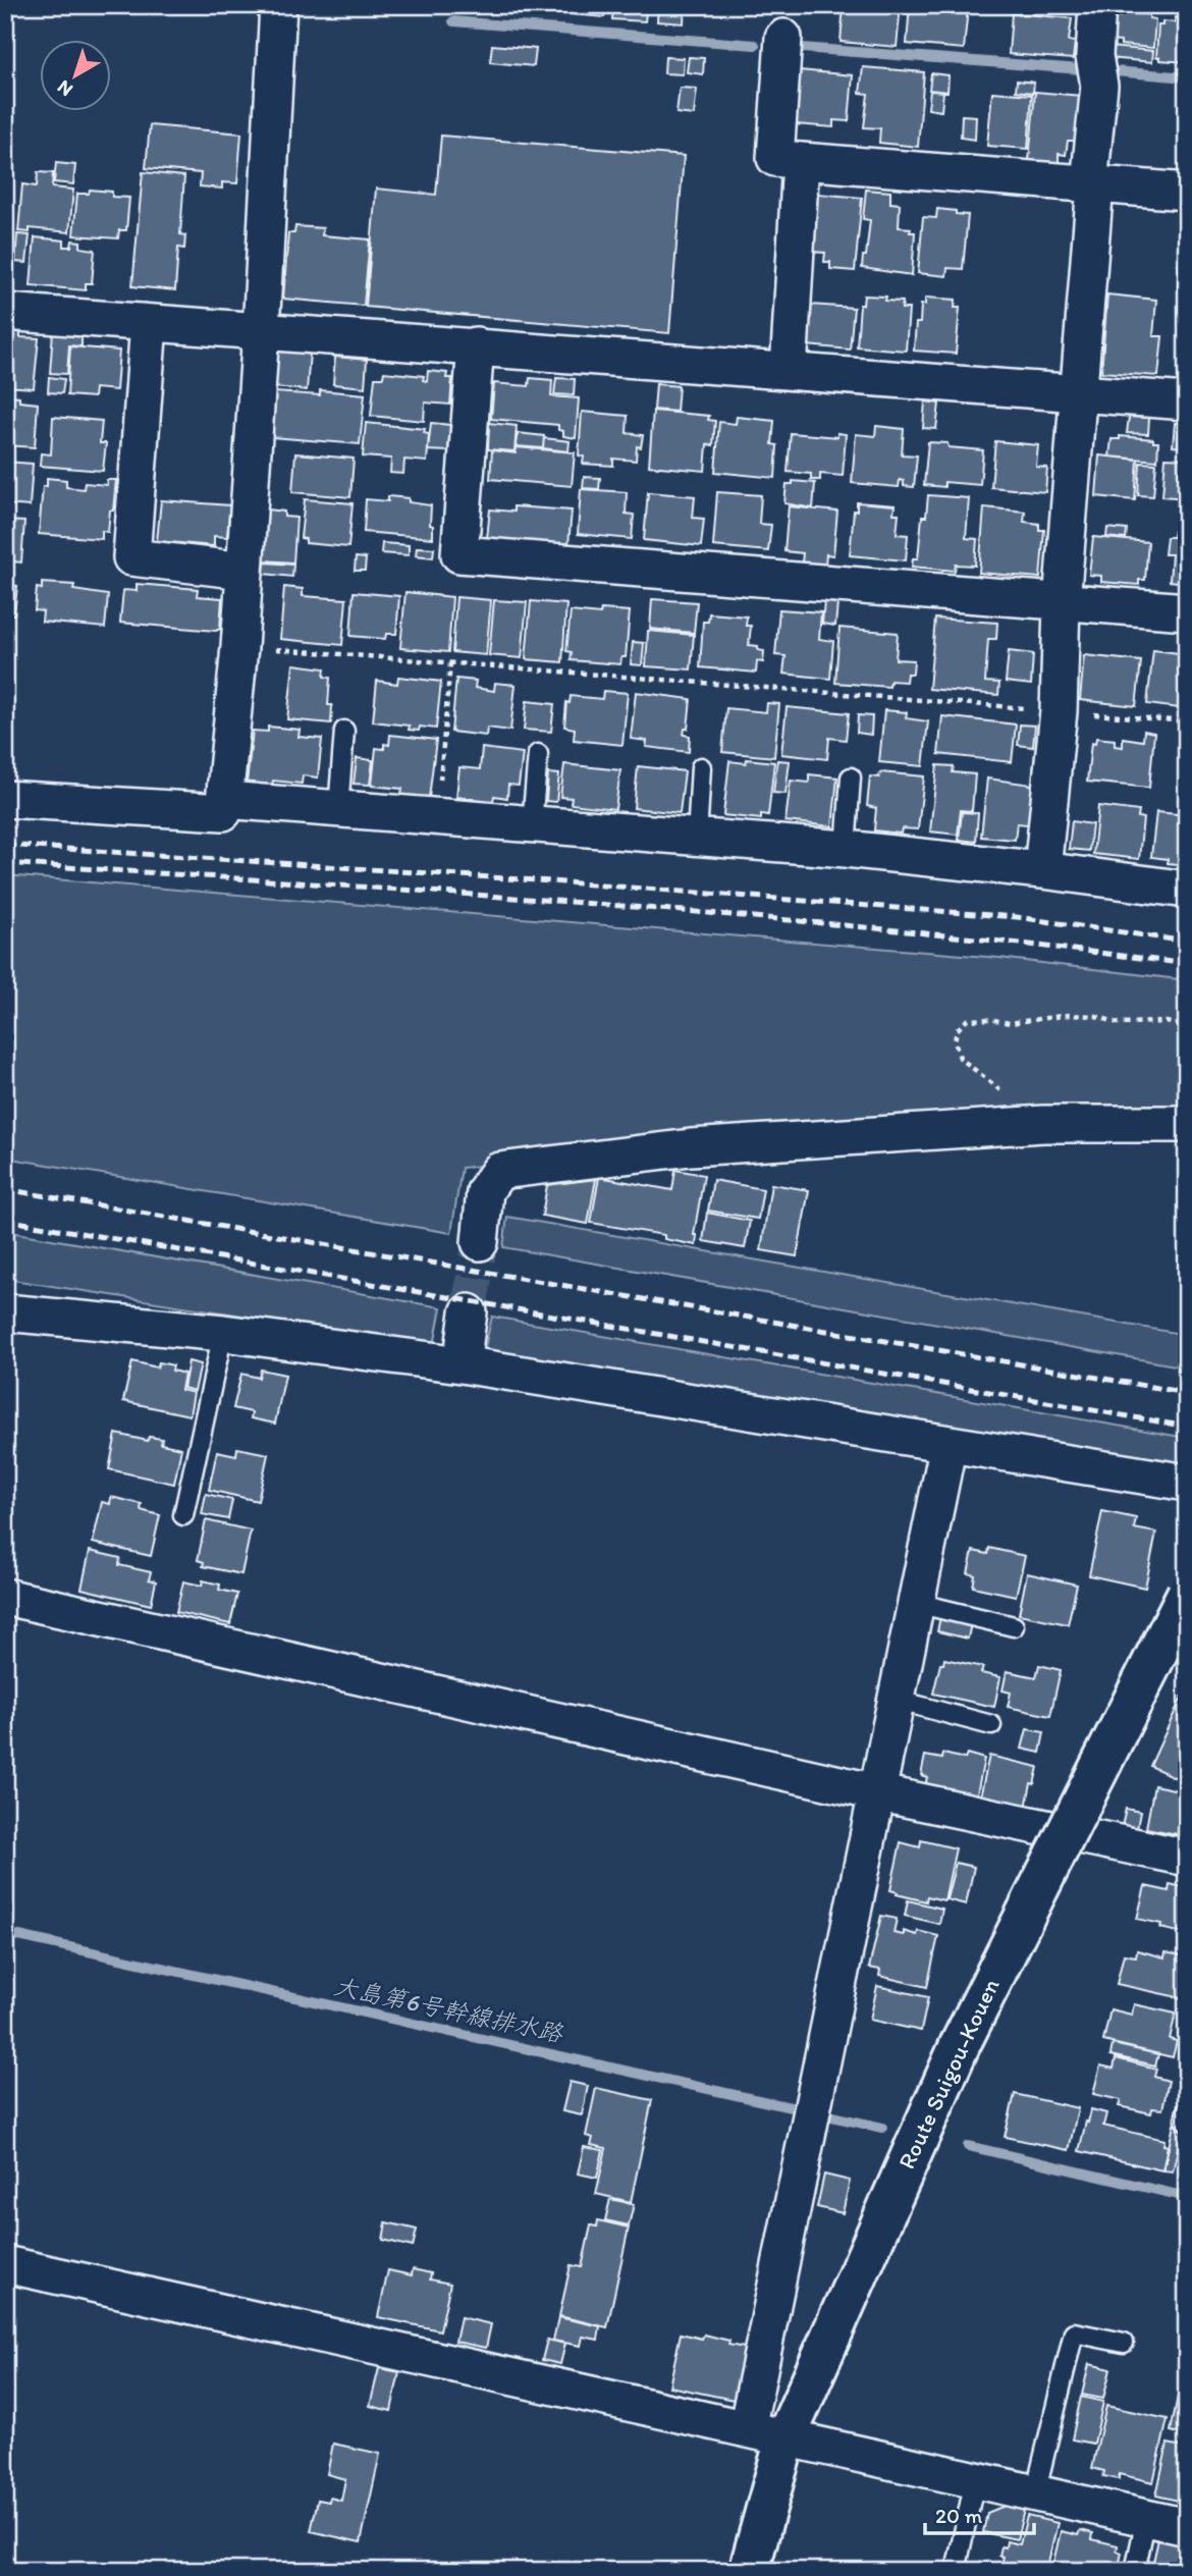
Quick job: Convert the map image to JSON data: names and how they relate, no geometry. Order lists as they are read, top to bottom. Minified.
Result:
{"streets":{"main road":["Route Suigou-Kouen"]},"water":["大島第6号幹線排水路"],"scale_bar":"20 m","north":"bottom left"}
